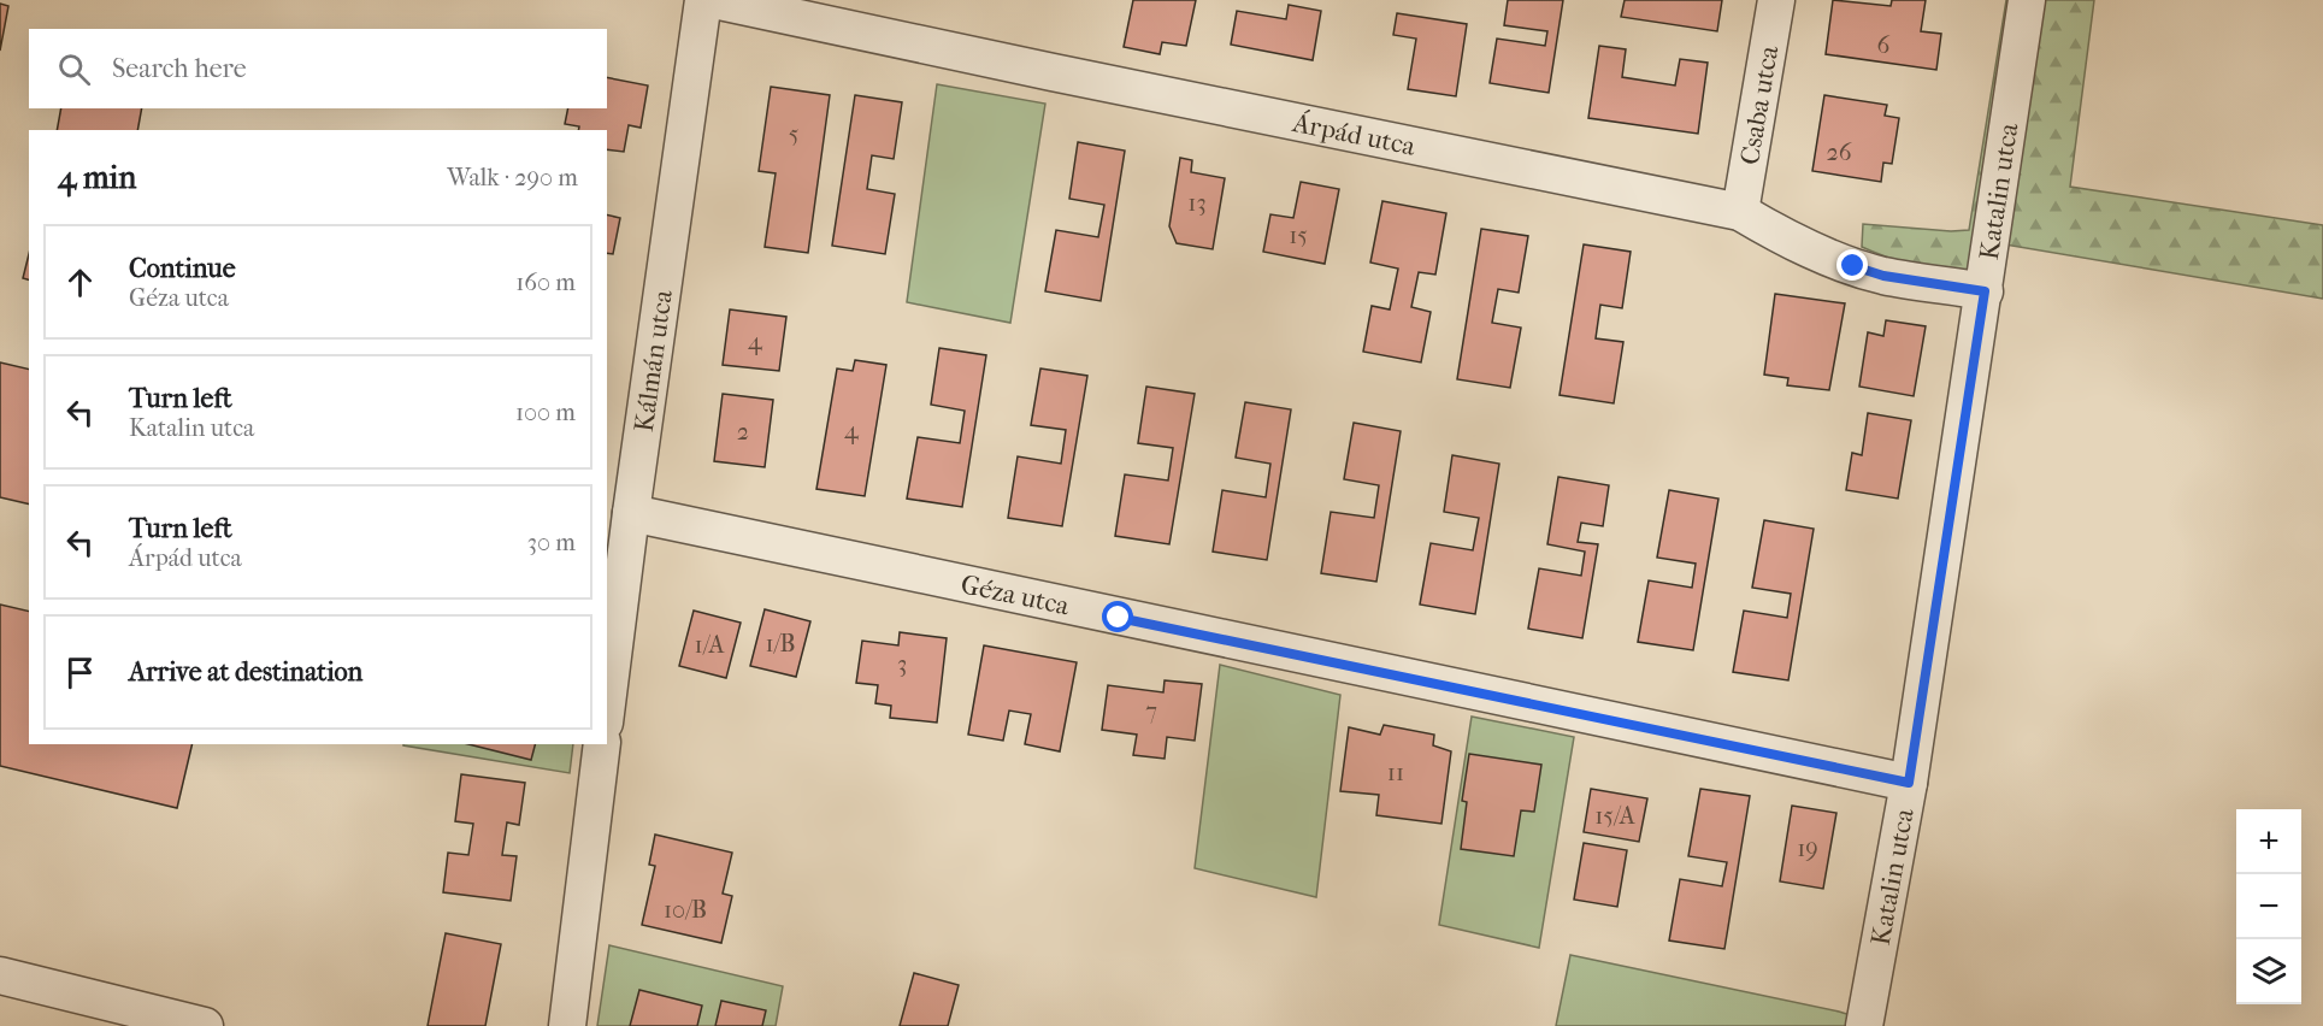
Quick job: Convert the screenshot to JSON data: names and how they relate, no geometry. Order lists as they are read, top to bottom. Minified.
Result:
{"streets":{"street":["Csaba utca","Árpád utca","Katalin utca","Kálmán utca","Géza utca"]},"crossings":[["Csaba utca","Árpád utca"],["Árpád utca","Katalin utca"],["Katalin utca","Géza utca"],["Kálmán utca","Géza utca"]],"house_numbers":["6","5","26","13","15","4","4","2","1/B","1/A","3","7","11","15/A","19","10/B"],"page":{"search":"Search here","heading":["4 min","Walk · 290 m"],"list":[["Continue","Géza utca","160 m"],["Turn left","Katalin utca","100 m"],["Turn left","Árpád utca","30 m"],"Arrive at destination"],"map_buttons":["+","−"]}}
